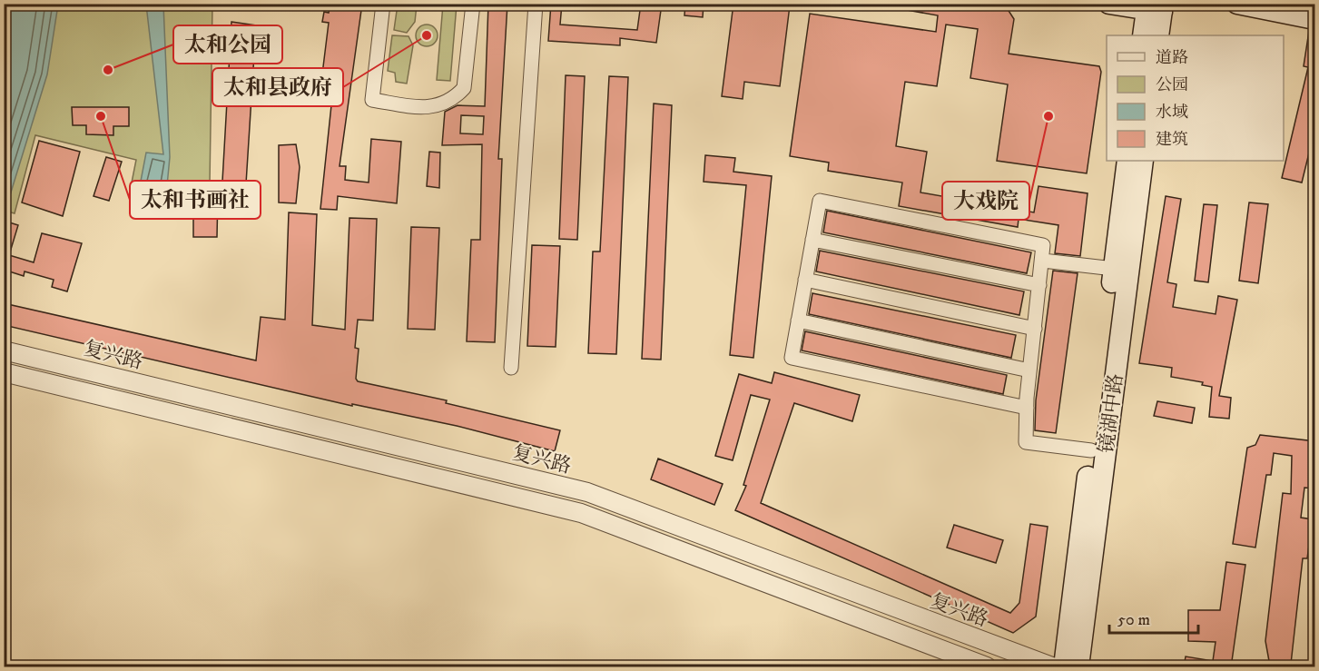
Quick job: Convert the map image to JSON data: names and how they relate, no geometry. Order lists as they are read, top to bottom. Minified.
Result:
{"streets":{"main road":["镜湖中路"],"street":["复兴路"]},"places":["太和县政府","太和公园","太和书画社","大戏院"],"legend":["道路","公园","水域","建筑"],"scale_bar":"50 m"}
